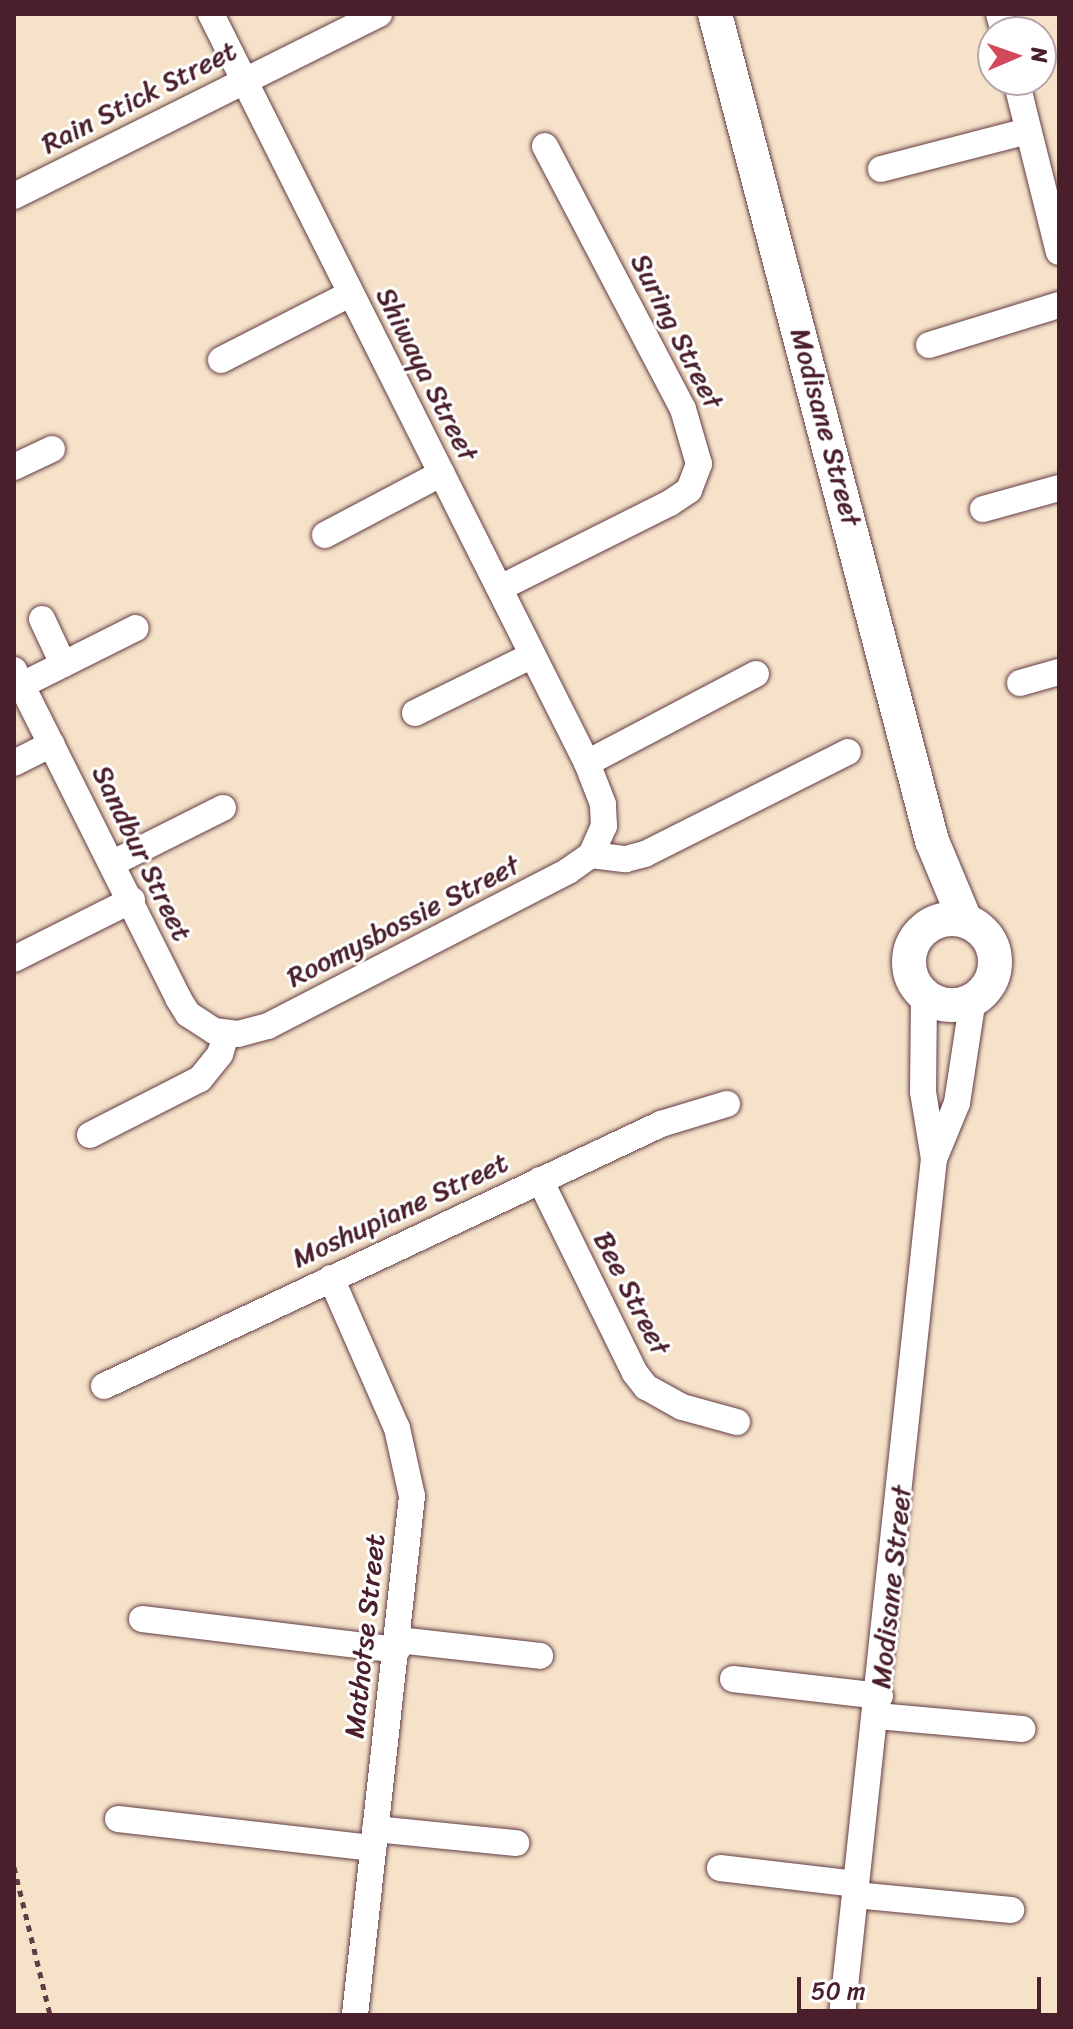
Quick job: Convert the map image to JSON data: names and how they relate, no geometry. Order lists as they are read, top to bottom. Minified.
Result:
{"streets":{"street":["Rain Stick Street","Suring Street","Shiwaya Street","Modisane Street","Sandbur Street","Roomysbossie Street","Moshupiane Street","Bee Street","Mathotse Street"]},"crossings":[["Rain Stick Street","Shiwaya Street"],["Suring Street","Shiwaya Street"],["Shiwaya Street","Roomysbossie Street"],["Sandbur Street","Roomysbossie Street"],["Moshupiane Street","Bee Street"],["Moshupiane Street","Mathotse Street"]],"scale_bar":"50 m","north":"right"}
